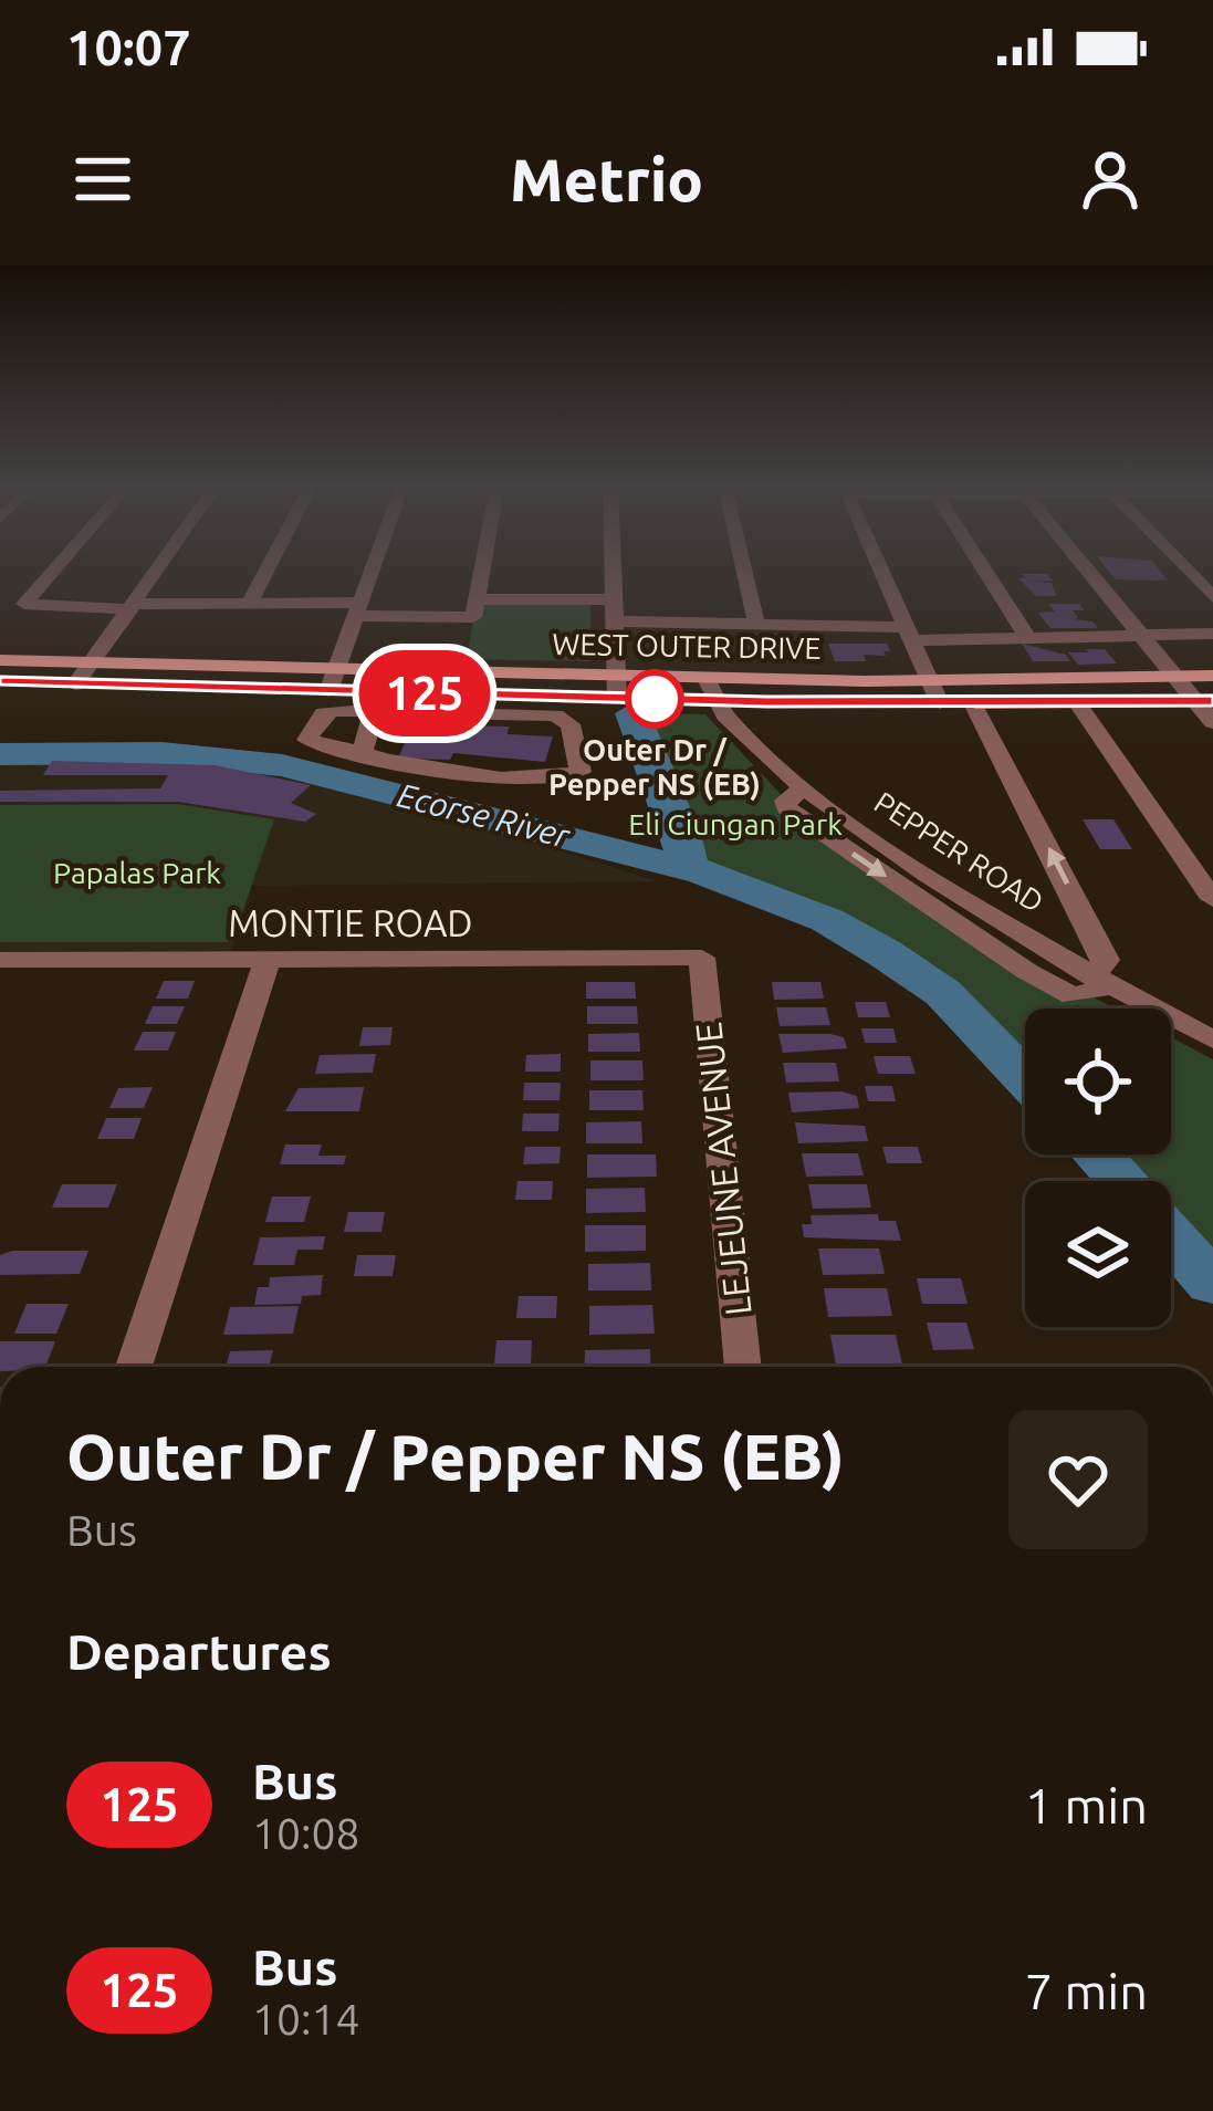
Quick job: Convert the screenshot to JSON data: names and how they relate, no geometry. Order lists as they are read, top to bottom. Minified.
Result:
{"streets":{"main road":["WEST OUTER DRIVE"],"street":["MONTIE ROAD","LEJEUNE AVENUE"]},"crossings":[["MONTIE ROAD","LEJEUNE AVENUE"]],"water":["Ecorse River"],"parks":["Eli Ciungan Park","Papalas Park"],"places":["Outer Dr / Pepper NS (EB)"],"lines":["bus line 125"],"page":{"status":"10:07","header":"Metrio","on_map":"125","heading":[["Outer Dr / Pepper NS (EB)","Bus"],"Departures"],"list":[{"mark":"125","name":"Bus","note":"10:08","value":"1 min"},{"mark":"125","name":"Bus","note":"10:14","value":"7 min"}]}}
